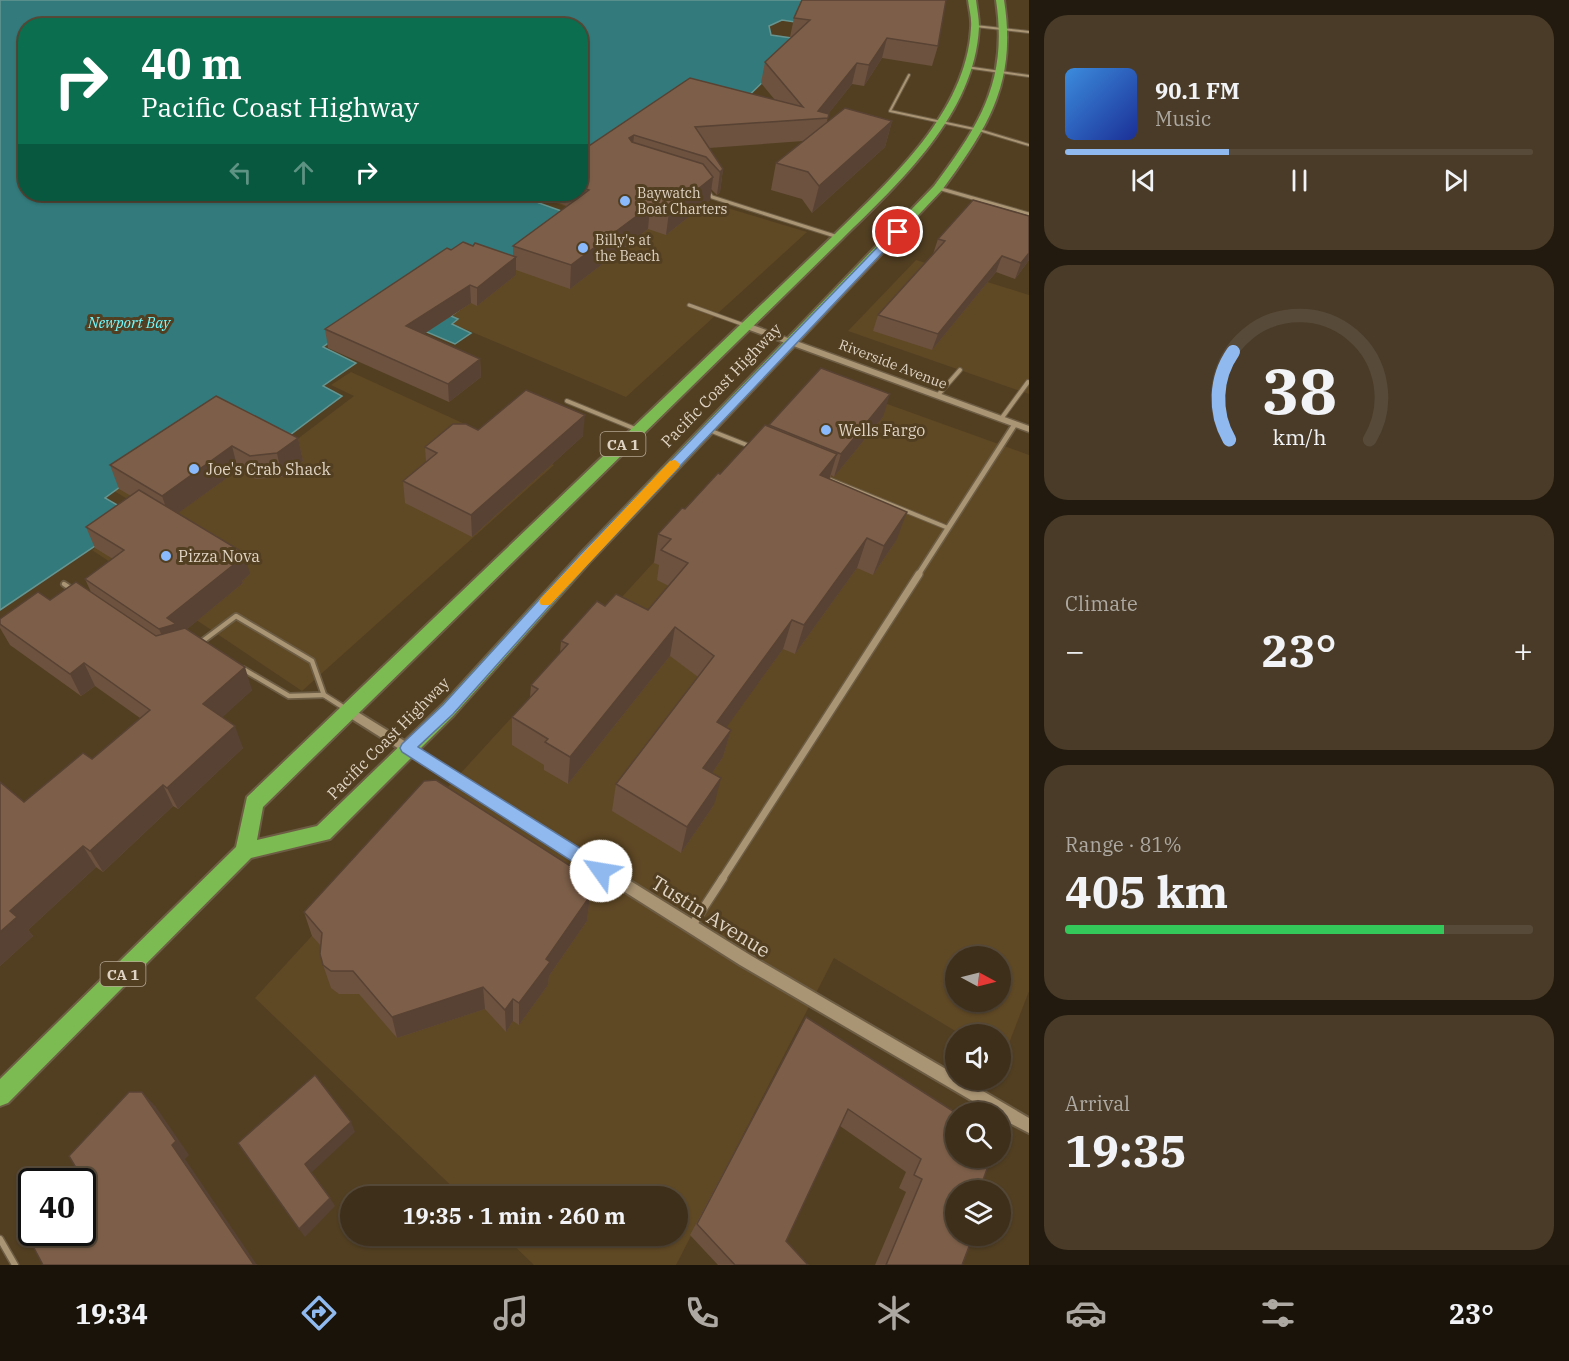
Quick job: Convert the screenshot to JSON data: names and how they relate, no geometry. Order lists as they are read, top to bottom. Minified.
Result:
{"streets":{"highway":["Pacific Coast Highway","CA 1"],"main road":["Riverside Avenue"],"street":["Tustin Avenue"]},"crossings":[["Riverside Avenue","Pacific Coast Highway"],["Pacific Coast Highway","CA 1"],["Pacific Coast Highway","Tustin Avenue"]],"water":["Newport Bay"],"places":["Baywatch Boat Charters","Billy's at the Beach","Wells Fargo","Joe's Crab Shack","Pizza Nova"],"north":"right","page":{"turn":["40 m","Pacific Coast Highway"],"song":["90.1 FM","Music"],"tile":["Climate",["Range · 81%","405 km"],["Arrival","19:35"]],"heat":["−","23°","+"],"limit":"40","trip":"19:35 · 1 min · 260 m","tabs":["19:34","23°"],"gauge":["38","km/h"]}}
